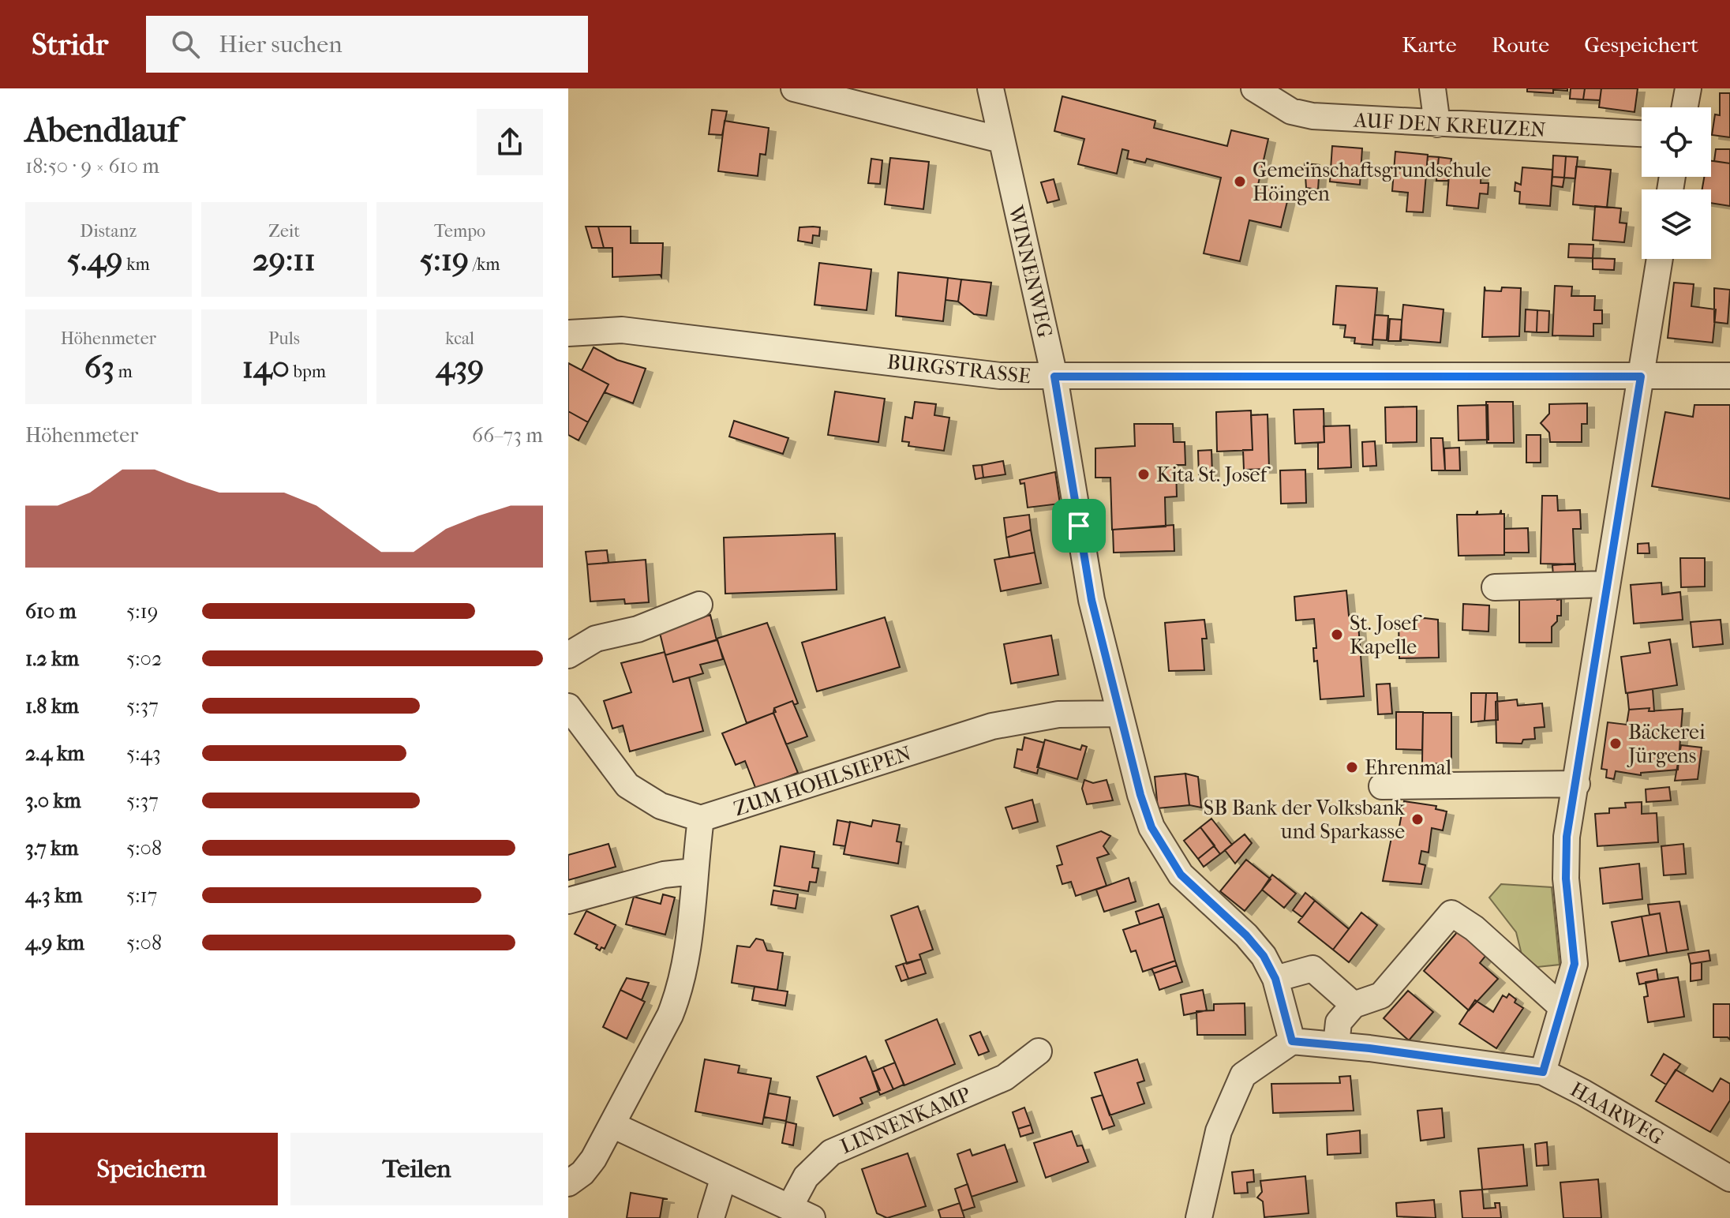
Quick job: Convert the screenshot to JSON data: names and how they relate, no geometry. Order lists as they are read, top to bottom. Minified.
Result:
{"streets":{"street":["AUF DEN KREUZEN","WINNENWEG","BURGSTRASSE","ZUM HOHLSIEPEN","HAARWEG","LINNENKAMP"]},"crossings":[["WINNENWEG","BURGSTRASSE"],["WINNENWEG","ZUM HOHLSIEPEN"],["WINNENWEG","HAARWEG"]],"places":["Gemeinschaftsgrundschule Höingen","Kita St. Josef","St. Josef Kapelle","Bäckerei Jürgens","Ehrenmal","SB Bank der Volksbank und Sparkasse"],"page":{"header":"Stridr","search":"Hier suchen","nav":["Karte","Route","Gespeichert"],"heading":["Abendlauf","18:50 · 9 × 610 m"],"stats":[["Distanz","5.49 km"],["Zeit","29:11"],["Tempo","5:19 /km"],["Höhenmeter","63 m"],["Puls","140 bpm"],["kcal","439"]],"chart":["Höhenmeter","66–73 m"],"list":[{"name":"610 m","note":"5:19"},{"name":"1.2 km","note":"5:02"},{"name":"1.8 km","note":"5:37"},{"name":"2.4 km","note":"5:43"},{"name":"3.0 km","note":"5:37"},{"name":"3.7 km","note":"5:08"},{"name":"4.3 km","note":"5:17"},{"name":"4.9 km","note":"5:08"}],"buttons":["Speichern","Teilen"]}}
